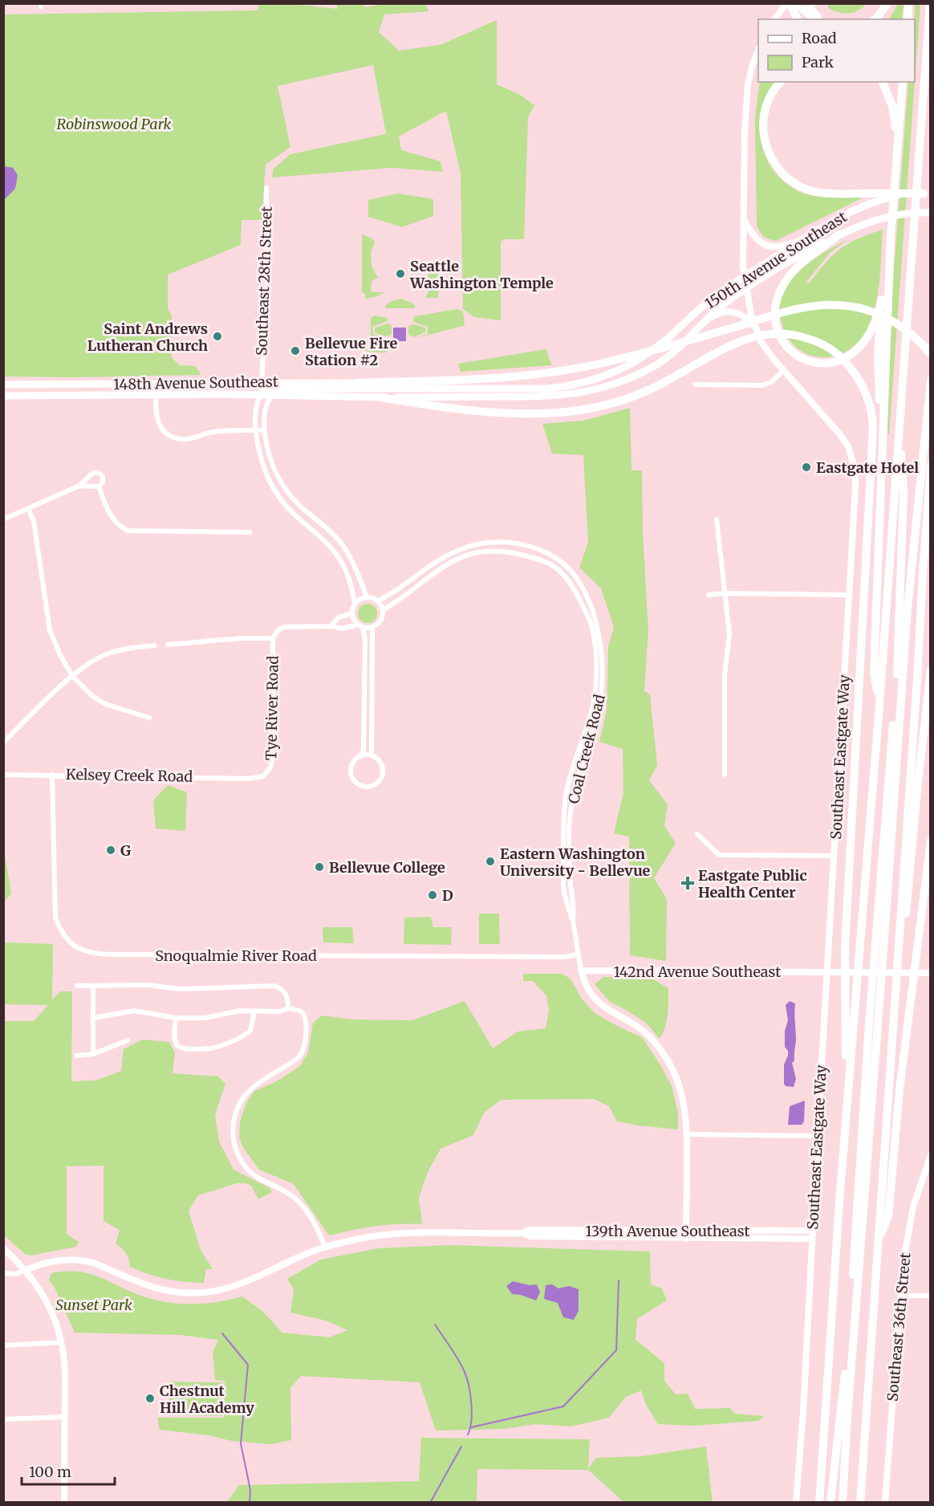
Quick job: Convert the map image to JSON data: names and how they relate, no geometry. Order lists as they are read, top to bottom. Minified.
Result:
{"streets":{"main road":["150th Avenue Southeast","148th Avenue Southeast","Southeast Eastgate Way","Southeast 36th Street"],"street":["Southeast 28th Street","Tye River Road","Coal Creek Road","Kelsey Creek Road","Snoqualmie River Road","142nd Avenue Southeast","139th Avenue Southeast"]},"crossings":[["150th Avenue Southeast","148th Avenue Southeast"],["150th Avenue Southeast","Southeast Eastgate Way"],["Southeast 28th Street","148th Avenue Southeast"],["Southeast 28th Street","Coal Creek Road"],["Tye River Road","Kelsey Creek Road"],["Coal Creek Road","Snoqualmie River Road"],["Coal Creek Road","142nd Avenue Southeast"],["Southeast Eastgate Way","139th Avenue Southeast"],["Kelsey Creek Road","Snoqualmie River Road"]],"parks":["Robinswood Park","Sunset Park"],"places":{"other":["Seattle Washington Temple","Saint Andrews Lutheran Church","Bellevue Fire Station #2","Eastgate Hotel","G","Eastern Washington University - Bellevue","Bellevue College","D","Chestnut Hill Academy"],"health":["Eastgate Public Health Center"]},"legend":["Road","Park"],"scale_bar":"100 m"}
